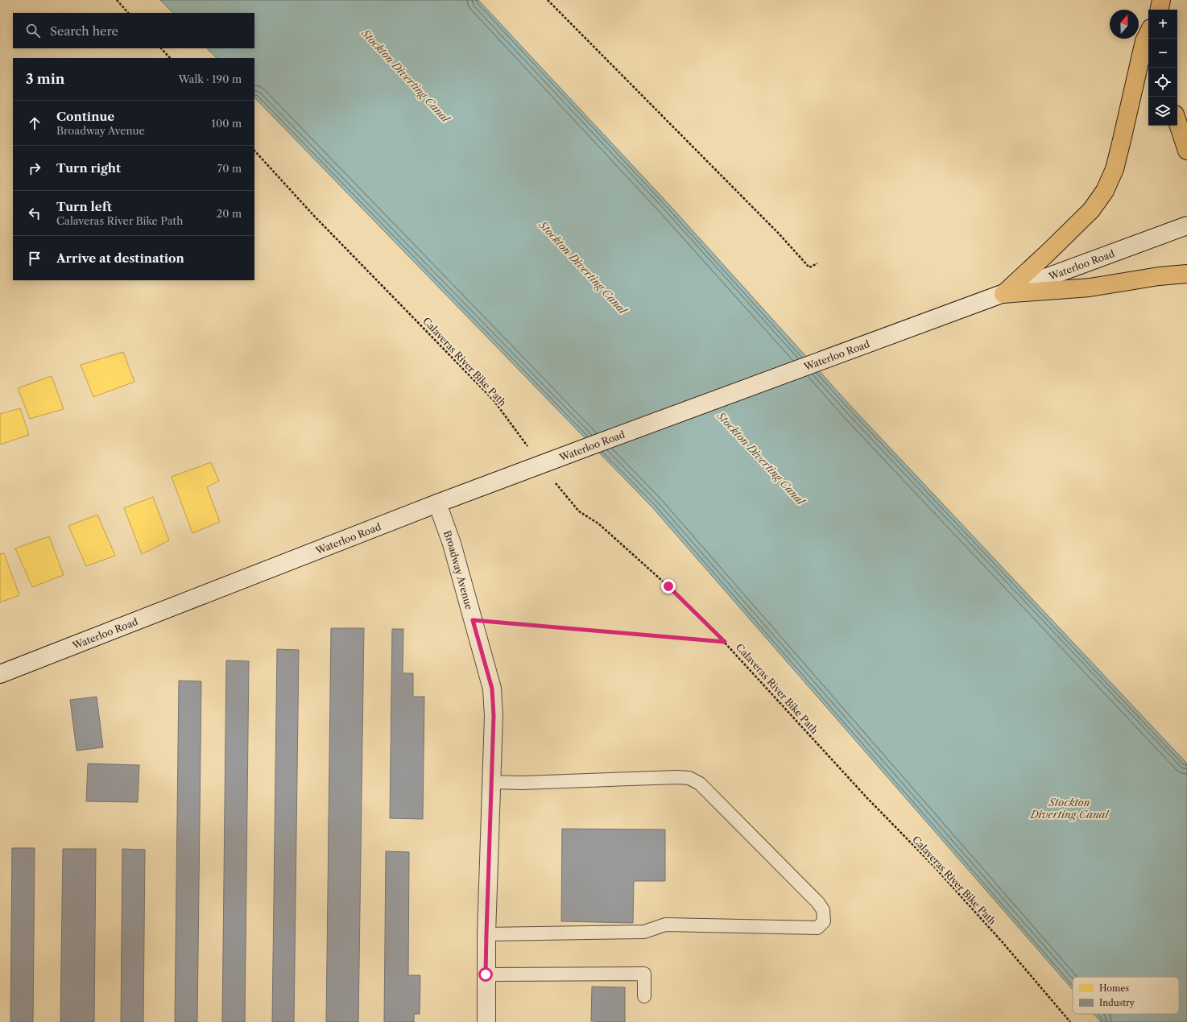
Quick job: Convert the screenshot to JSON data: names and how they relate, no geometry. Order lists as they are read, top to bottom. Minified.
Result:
{"streets":{"main road":["Waterloo Road","Broadway Avenue"],"path":["Calaveras River Bike Path"]},"crossings":[["Waterloo Road","Calaveras River Bike Path"],["Waterloo Road","Broadway Avenue"]],"water":["Stockton Diverting Canal"],"legend":["Homes","Industry"],"north":"top","page":{"map_buttons":["+","−"],"search":"Search here","heading":["3 min","Walk · 190 m"],"list":[["Continue","Broadway Avenue","100 m"],["Turn right","70 m"],["Turn left","Calaveras River Bike Path","20 m"],"Arrive at destination"]}}
